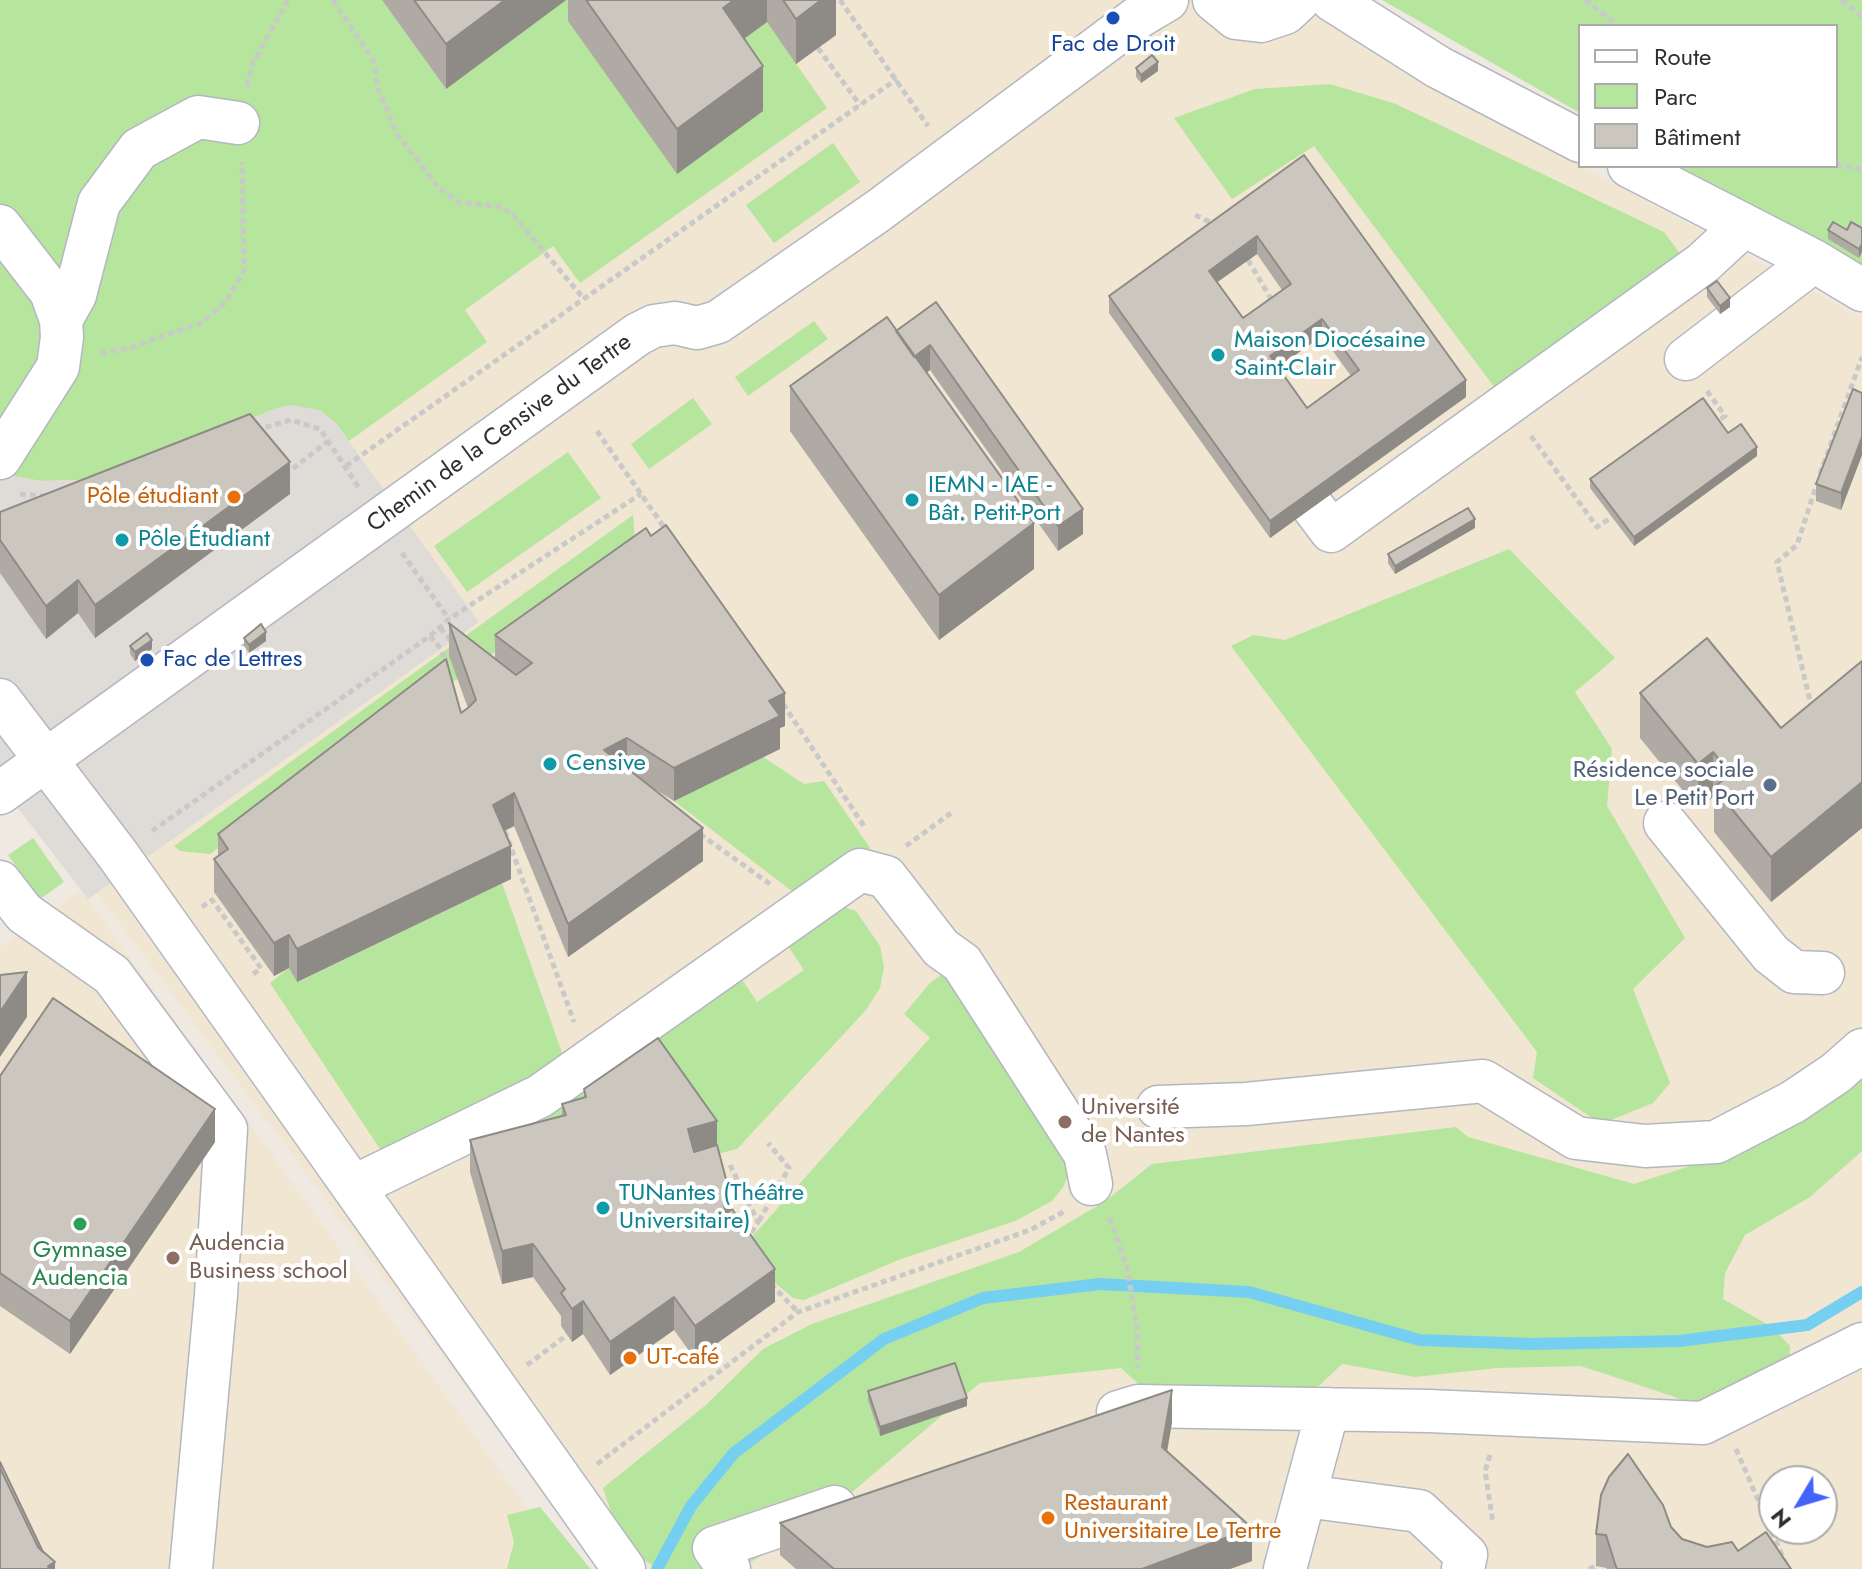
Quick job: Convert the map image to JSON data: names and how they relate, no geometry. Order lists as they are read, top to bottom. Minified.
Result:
{"streets":{"street":["Chemin de la Censive du Tertre"]},"places":["Fac de Droit","Maison Diocésaine Saint-Clair","Pôle étudiant","IEMN - IAE - Bât. Petit-Port","Pôle Étudiant","Fac de Lettres","Censive","Résidence sociale Le Petit Port","Université de Nantes","TUNantes (Théâtre Universitaire)","Gymnase Audencia","Audencia Business school","UT-café","Restaurant Universitaire Le Tertre"],"legend":["Route","Parc","Bâtiment"],"north":"bottom left"}
